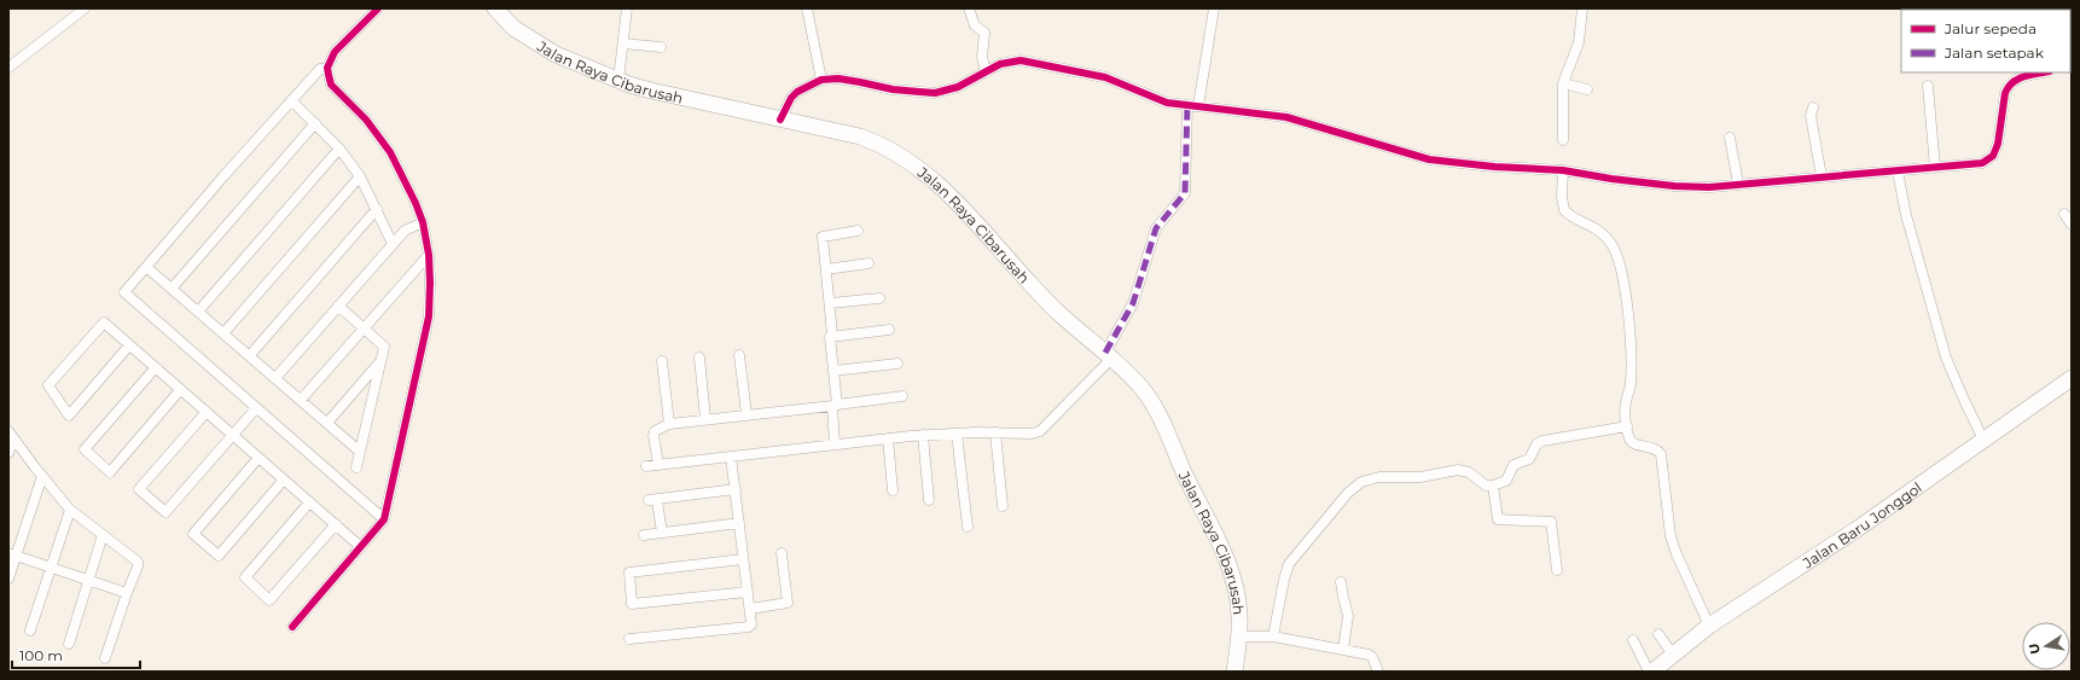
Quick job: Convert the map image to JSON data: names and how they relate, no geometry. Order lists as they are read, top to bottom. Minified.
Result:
{"streets":{"main road":["Jalan Raya Cibarusah","Jalan Baru Jonggol"]},"legend":["Jalur sepeda","Jalan setapak"],"scale_bar":"100 m","north":"left"}
